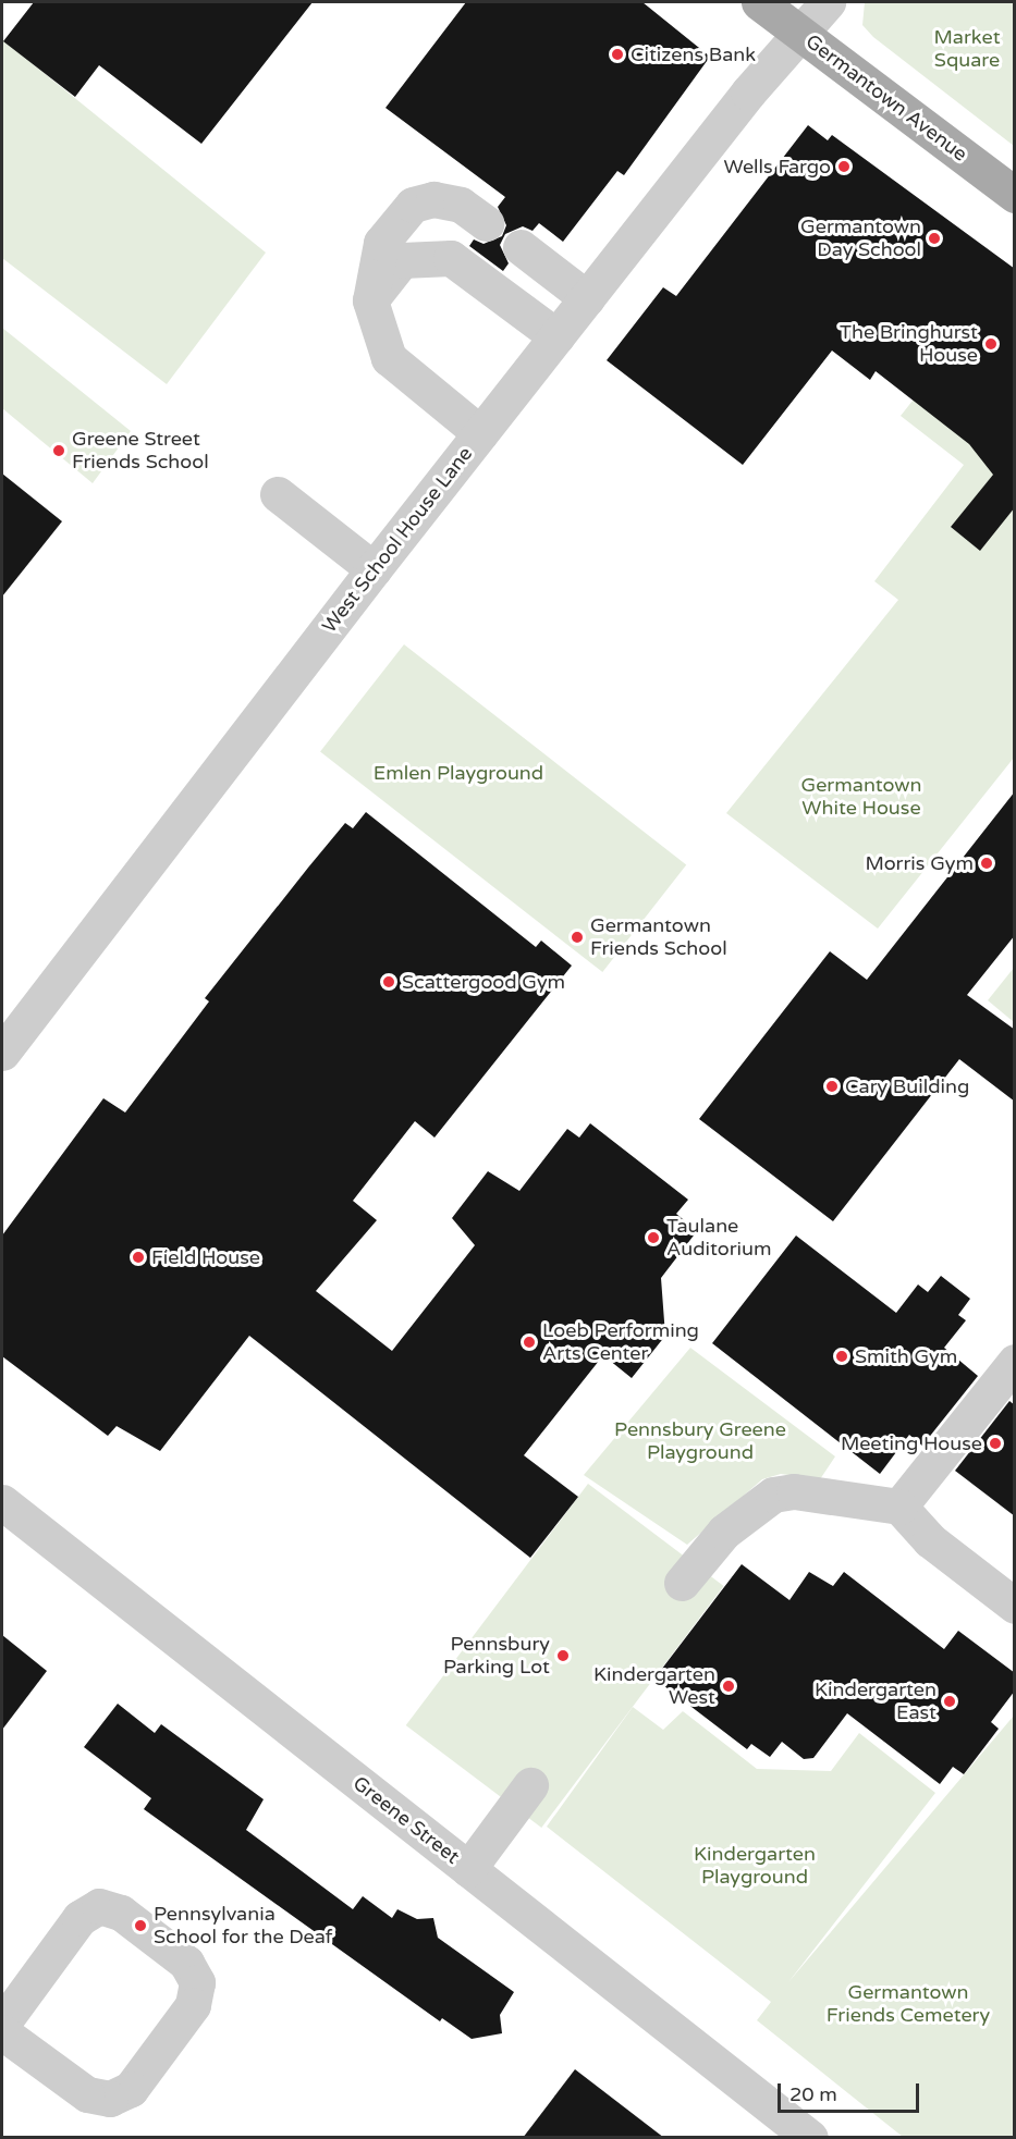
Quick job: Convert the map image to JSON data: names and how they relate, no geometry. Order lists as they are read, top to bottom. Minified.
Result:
{"streets":{"main road":["Germantown Avenue"],"street":["West School House Lane","Greene Street"]},"crossings":[["Germantown Avenue","West School House Lane"]],"parks":["Market Square","Emlen Playground","Germantown White House","Pennsbury Greene Playground","Kindergarten Playground","Germantown Friends Cemetery"],"places":["Citizens Bank","Wells Fargo","Germantown Day School","The Bringhurst House","Greene Street Friends School","Morris Gym","Germantown Friends School","Scattergood Gym","Cary Building","Taulane Auditorium","Field House","Loeb Performing Arts Center","Smith Gym","Meeting House","Pennsbury Parking Lot","Kindergarten West","Kindergarten East","Pennsylvania School for the Deaf"],"scale_bar":"20 m"}
